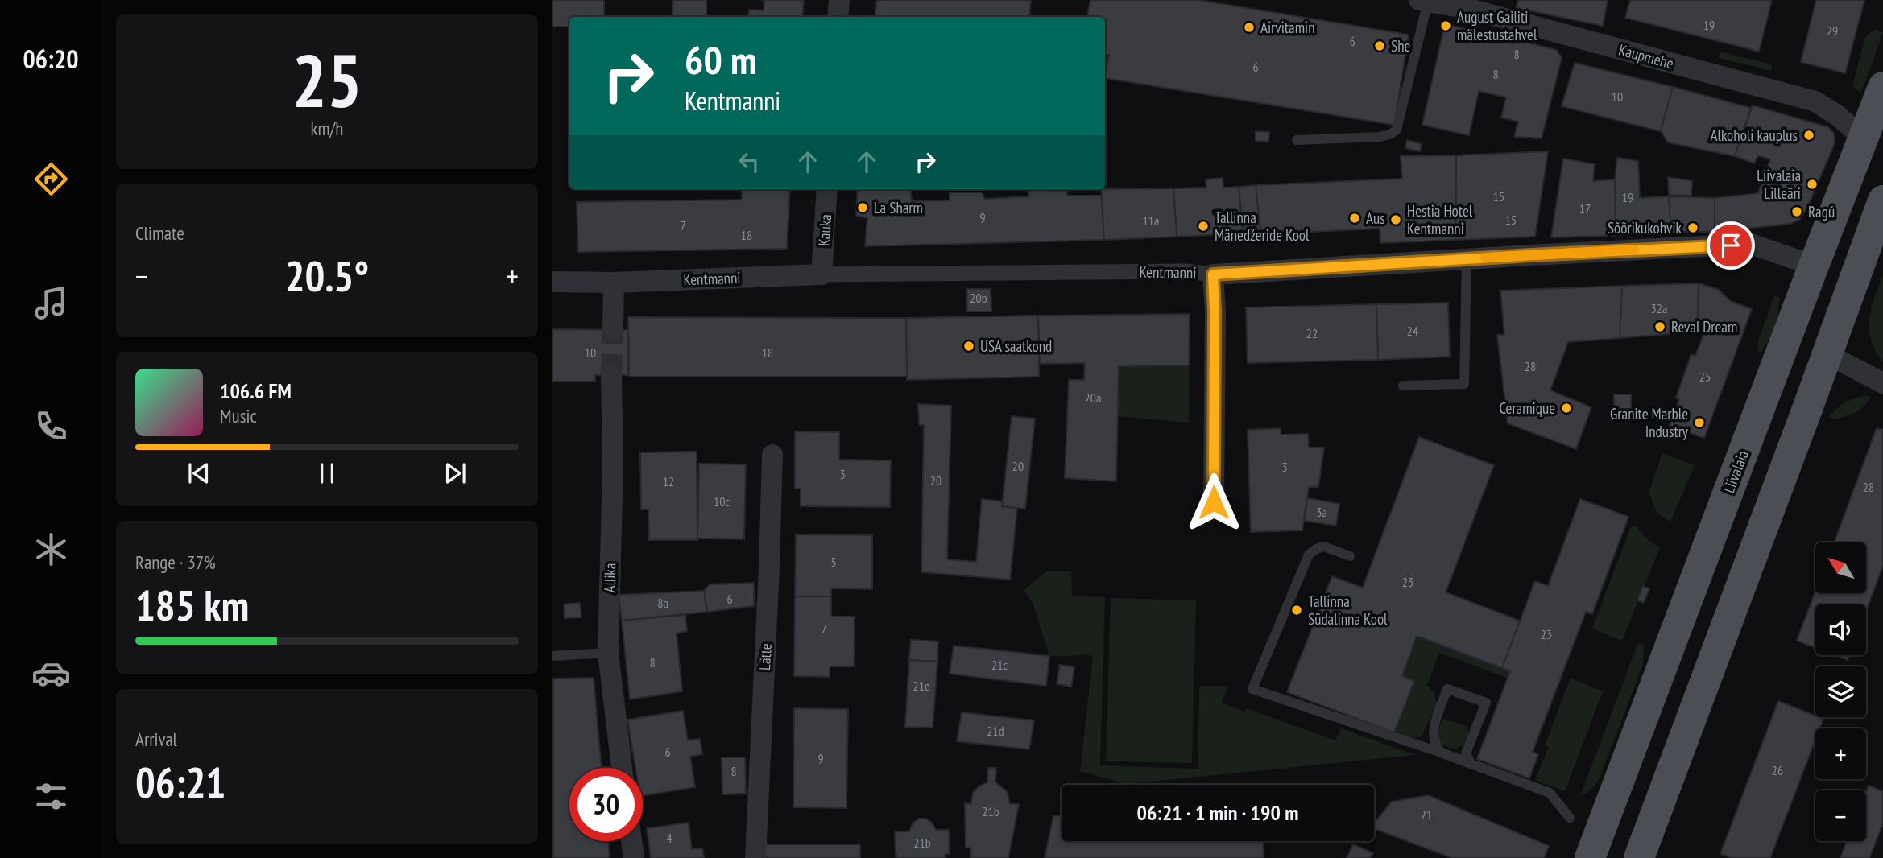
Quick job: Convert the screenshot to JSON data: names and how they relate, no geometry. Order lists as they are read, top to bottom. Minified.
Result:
{"streets":{"main road":["Liivalaia"],"street":["Kaupmehe","Kauka","Kentmanni","Allika","Lätte"]},"crossings":[["Kaupmehe","Liivalaia"],["Kauka","Kentmanni"],["Kentmanni","Liivalaia"]],"places":["August Gailiti mälestustahvel","Airvitamin","She","Alkoholi kauplus","Liivalaia Lilleäri","La Sharm","Ragú","Aus","Hestia Hotel Kentmanni","Tallinna Mänedžeride Kool","Sõõrikukohvik","Reval Dream","USA saatkond","Ceramique","Granite Marble Industry","Tallinna Südalinna Kool"],"house_numbers":["19","29","6","8","6","8","10","15","19","17","9","15","11a","7","18","20b","32a","24","22","10","18","28","25","20a","20","3","3","20","12","28","10c","3a","5","23","6","8a","7","23","8","21c","21e","21d","6","9","26","8","21b","21","4","21b"],"north":"top left","page":{"tabs":"06:20","tile":[["25","km/h"],"Climate",["Range · 37%","185 km"],["Arrival","06:21"]],"turn":["60 m","Kentmanni"],"heat":["−","20.5°","+"],"song":["106.6 FM","Music"],"map_buttons":["+","−"],"limit":"30","trip":"06:21 · 1 min · 190 m"}}
